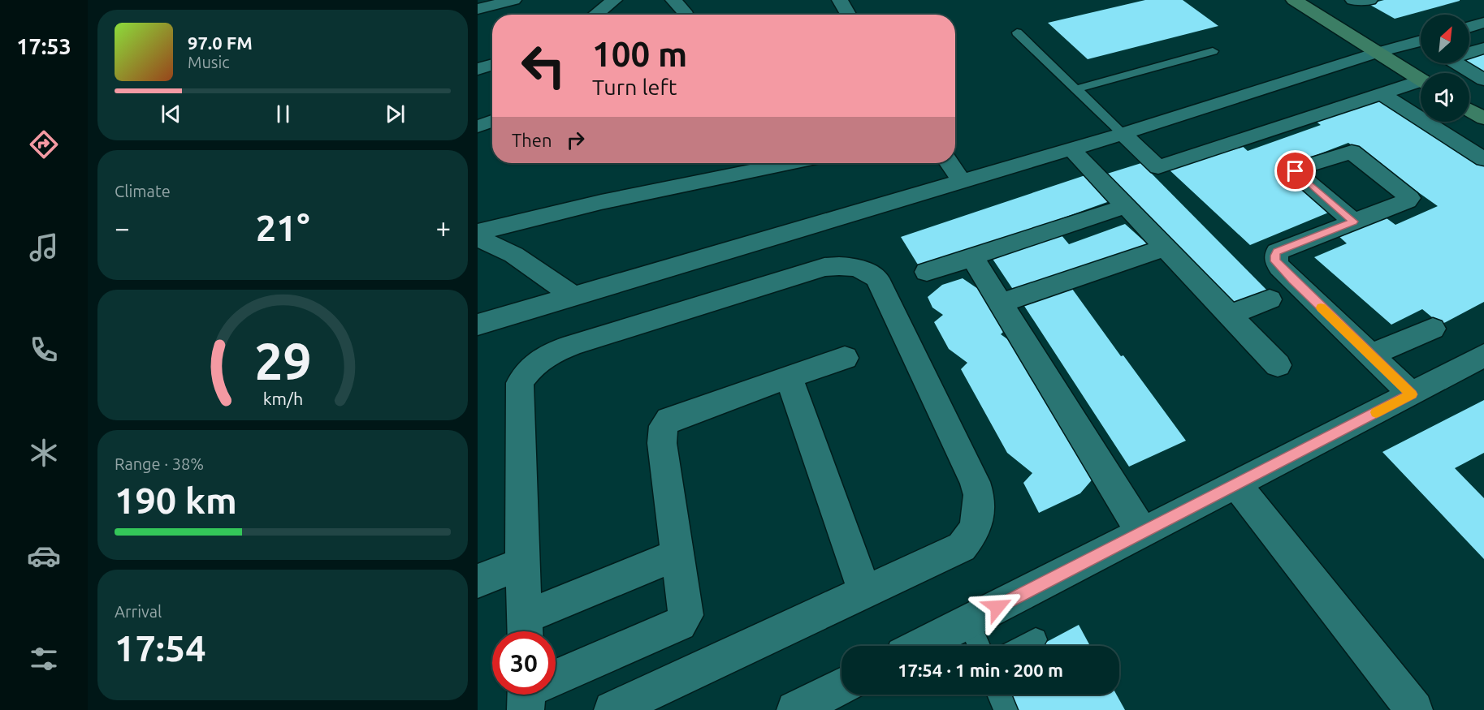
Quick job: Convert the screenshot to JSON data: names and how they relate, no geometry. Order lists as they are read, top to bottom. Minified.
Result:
{"north":"top right","page":{"tabs":"17:53","turn":["100 m","Turn left"],"song":["97.0 FM","Music"],"then":"Then","tile":["Climate",["Range · 38%","190 km"],["Arrival","17:54"]],"heat":["−","21°","+"],"limit":"30","trip":"17:54 · 1 min · 200 m","gauge":["29","km/h"]}}
